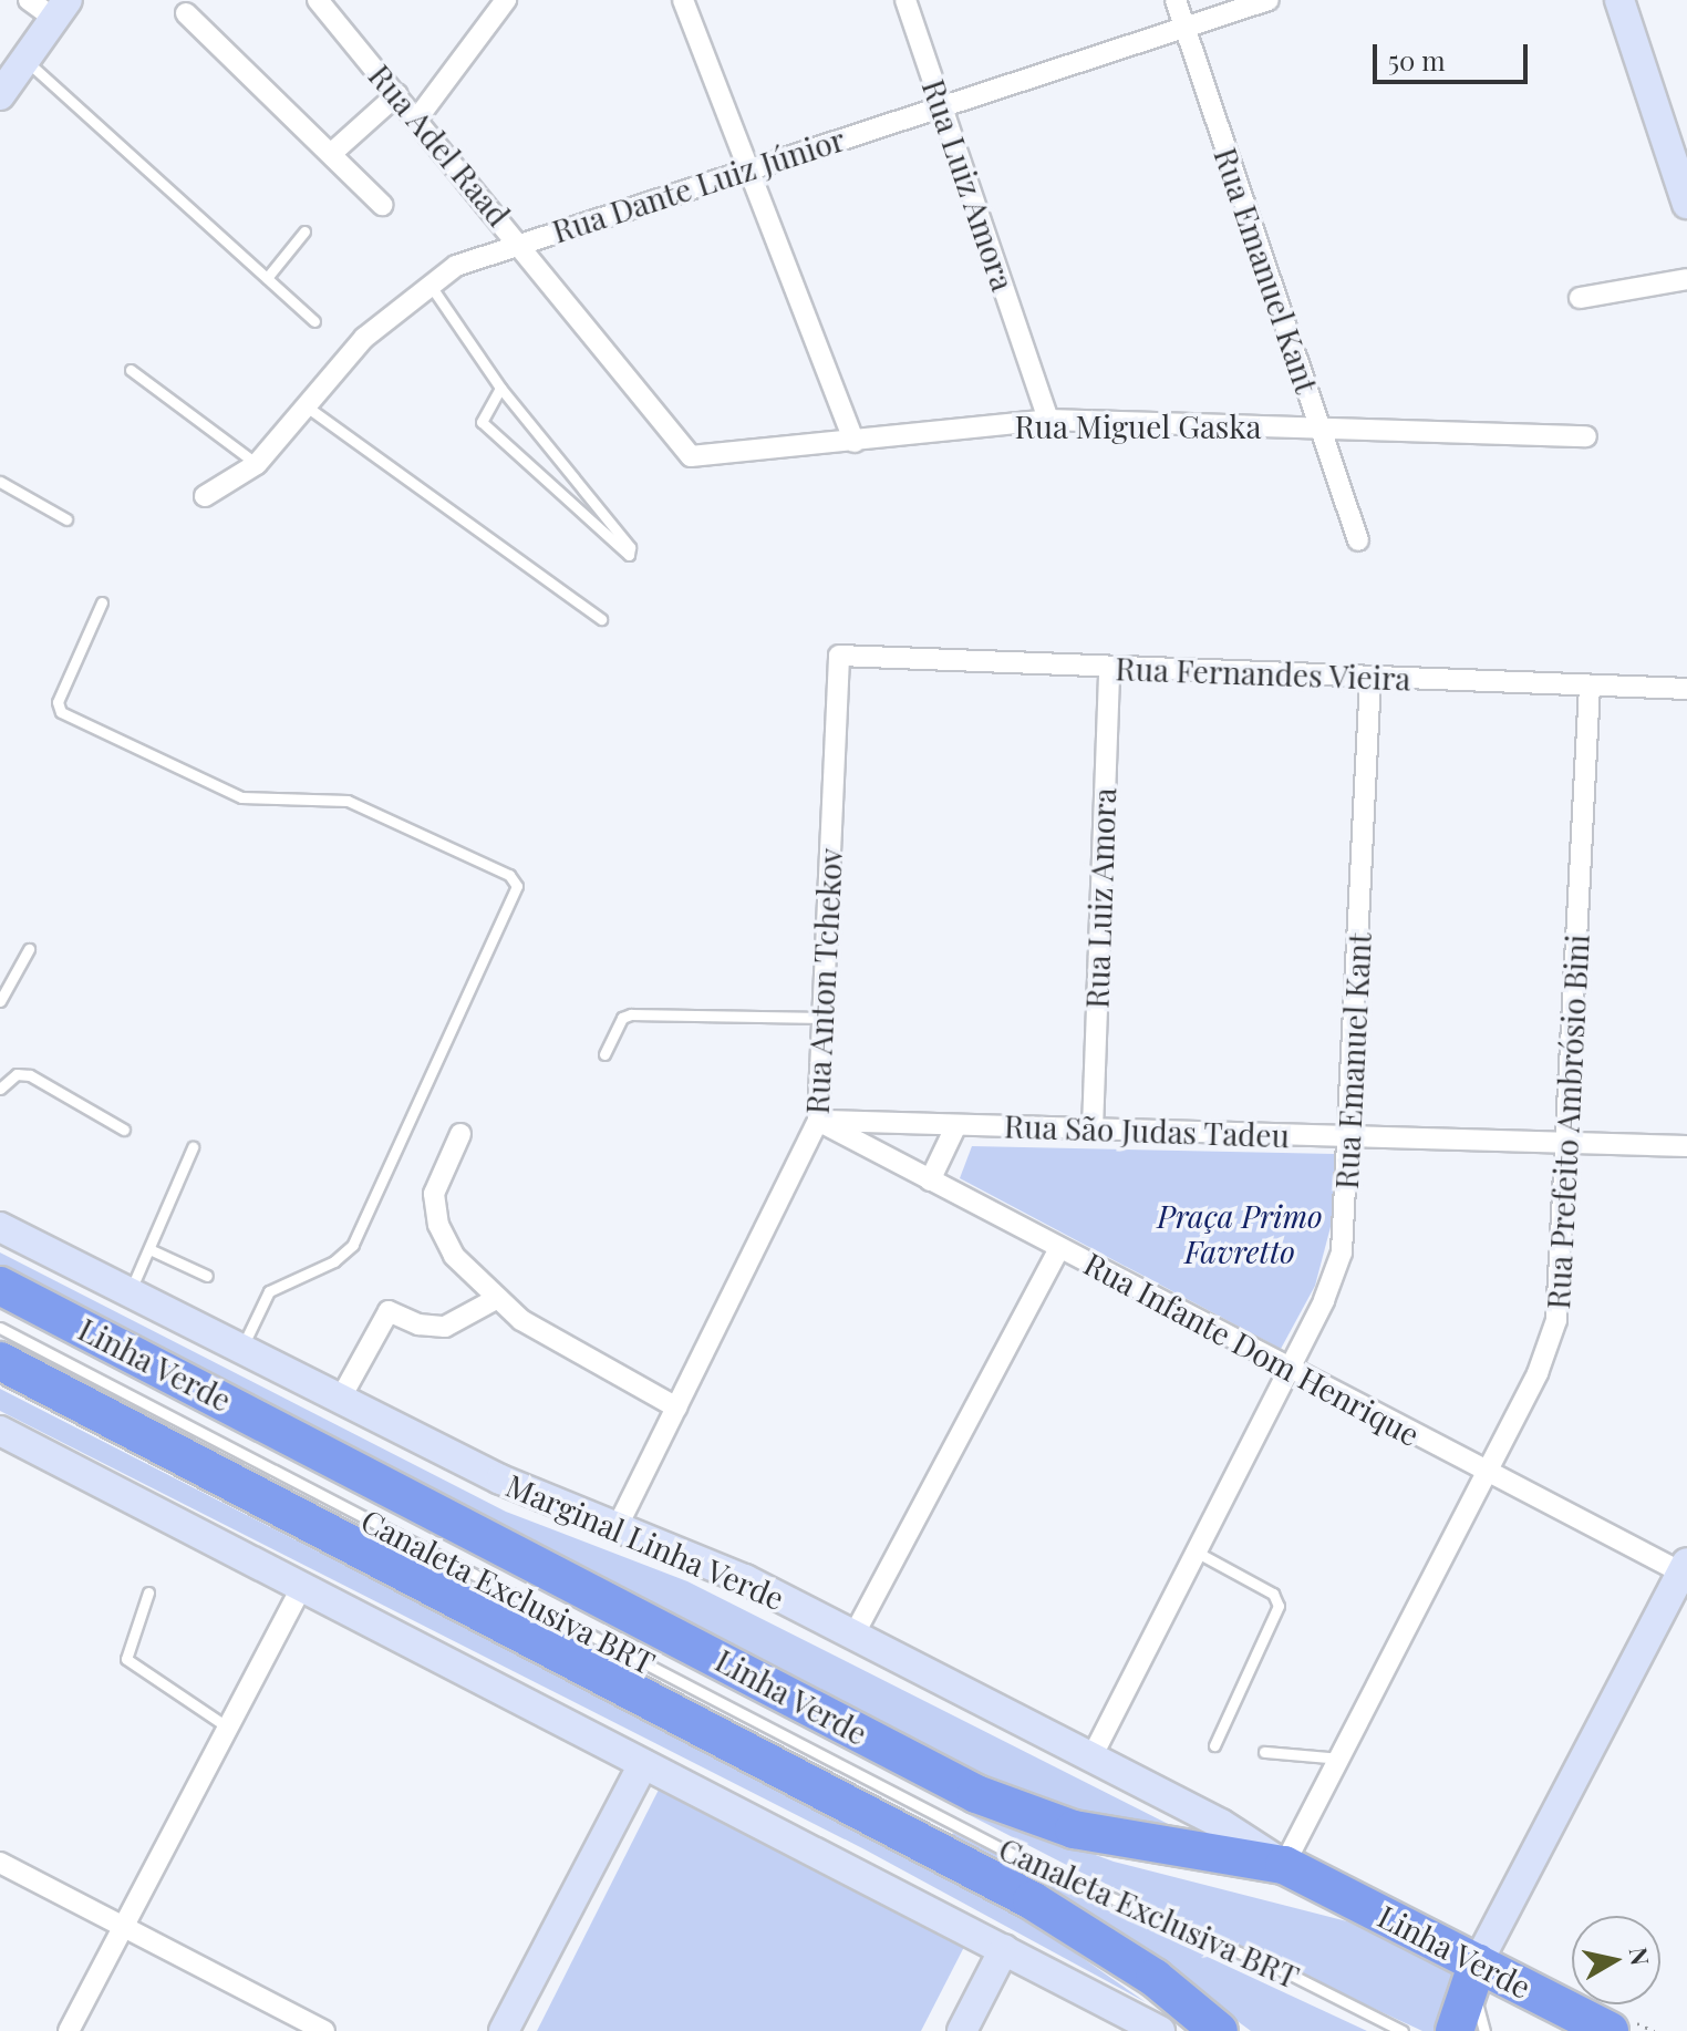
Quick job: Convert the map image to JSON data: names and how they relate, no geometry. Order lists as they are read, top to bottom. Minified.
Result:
{"streets":{"highway":["Linha Verde"],"main road":["Marginal Linha Verde"],"street":["Rua Adel Raad","Rua Dante Luiz Júnior","Rua Luiz Amora","Rua Emanuel Kant","Rua Miguel Gaska","Rua Fernandes Vieira","Rua Anton Tchekov","Rua Prefeito Ambrósio Bini","Rua São Judas Tadeu","Rua Infante Dom Henrique"],"lane":["Canaleta Exclusiva BRT"]},"crossings":[["Rua Adel Raad","Rua Dante Luiz Júnior"],["Rua Adel Raad","Rua Miguel Gaska"],["Rua Dante Luiz Júnior","Rua Luiz Amora"],["Rua Dante Luiz Júnior","Rua Emanuel Kant"],["Rua Luiz Amora","Rua Miguel Gaska"],["Rua Luiz Amora","Rua Fernandes Vieira"],["Rua Luiz Amora","Rua São Judas Tadeu"],["Rua Emanuel Kant","Rua Miguel Gaska"],["Rua Emanuel Kant","Rua Fernandes Vieira"],["Rua Emanuel Kant","Rua São Judas Tadeu"],["Rua Emanuel Kant","Rua Infante Dom Henrique"],["Rua Emanuel Kant","Marginal Linha Verde"],["Rua Fernandes Vieira","Rua Anton Tchekov"],["Rua Fernandes Vieira","Rua Prefeito Ambrósio Bini"],["Rua Anton Tchekov","Rua São Judas Tadeu"],["Rua Anton Tchekov","Rua Infante Dom Henrique"],["Rua Anton Tchekov","Marginal Linha Verde"],["Rua Prefeito Ambrósio Bini","Rua São Judas Tadeu"],["Rua Prefeito Ambrósio Bini","Rua Infante Dom Henrique"],["Rua Prefeito Ambrósio Bini","Linha Verde"],["Rua Prefeito Ambrósio Bini","Marginal Linha Verde"],["Rua São Judas Tadeu","Rua Infante Dom Henrique"],["Linha Verde","Marginal Linha Verde"]],"parks":["Praça Primo Favretto"],"scale_bar":"50 m","north":"right"}
